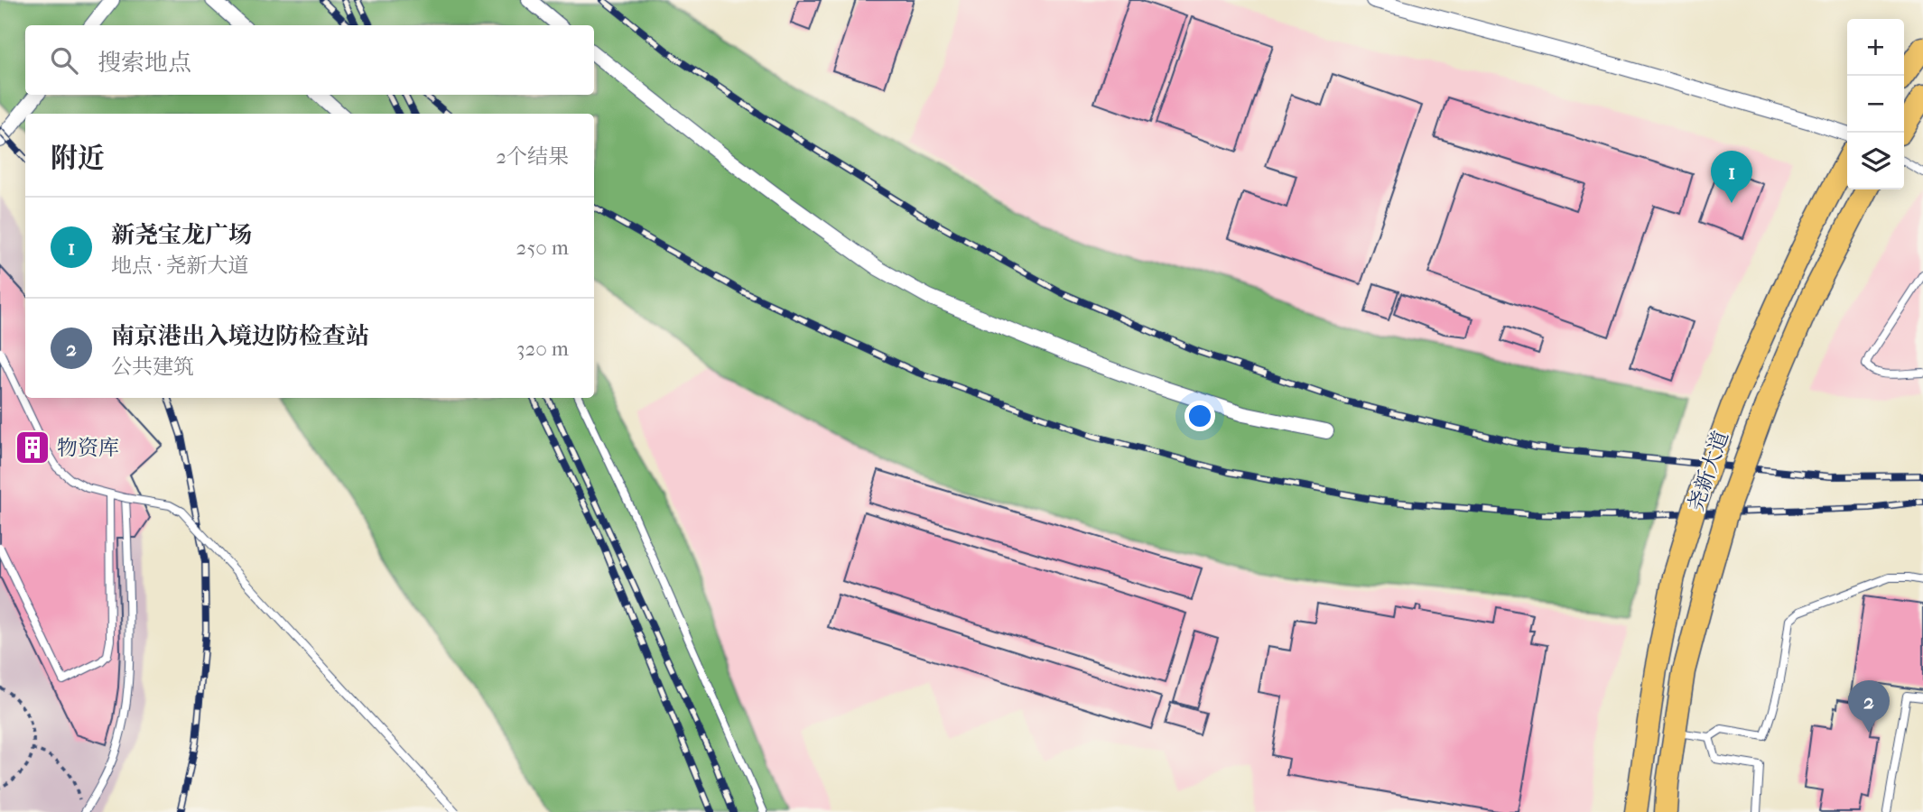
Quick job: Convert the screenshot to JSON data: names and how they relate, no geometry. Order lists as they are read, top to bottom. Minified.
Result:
{"streets":{"main road":["尧新大道"]},"places":{"building":["物资库"]},"page":{"map_buttons":["+","−"],"search":"搜索地点","heading":["附近","2个结果"],"pins":["1","2"],"list":[{"mark":"1","name":"新尧宝龙广场","note":"地点 · 尧新大道","value":"250 m"},{"mark":"2","name":"南京港出入境边防检查站","note":"公共建筑","value":"320 m"}]}}
